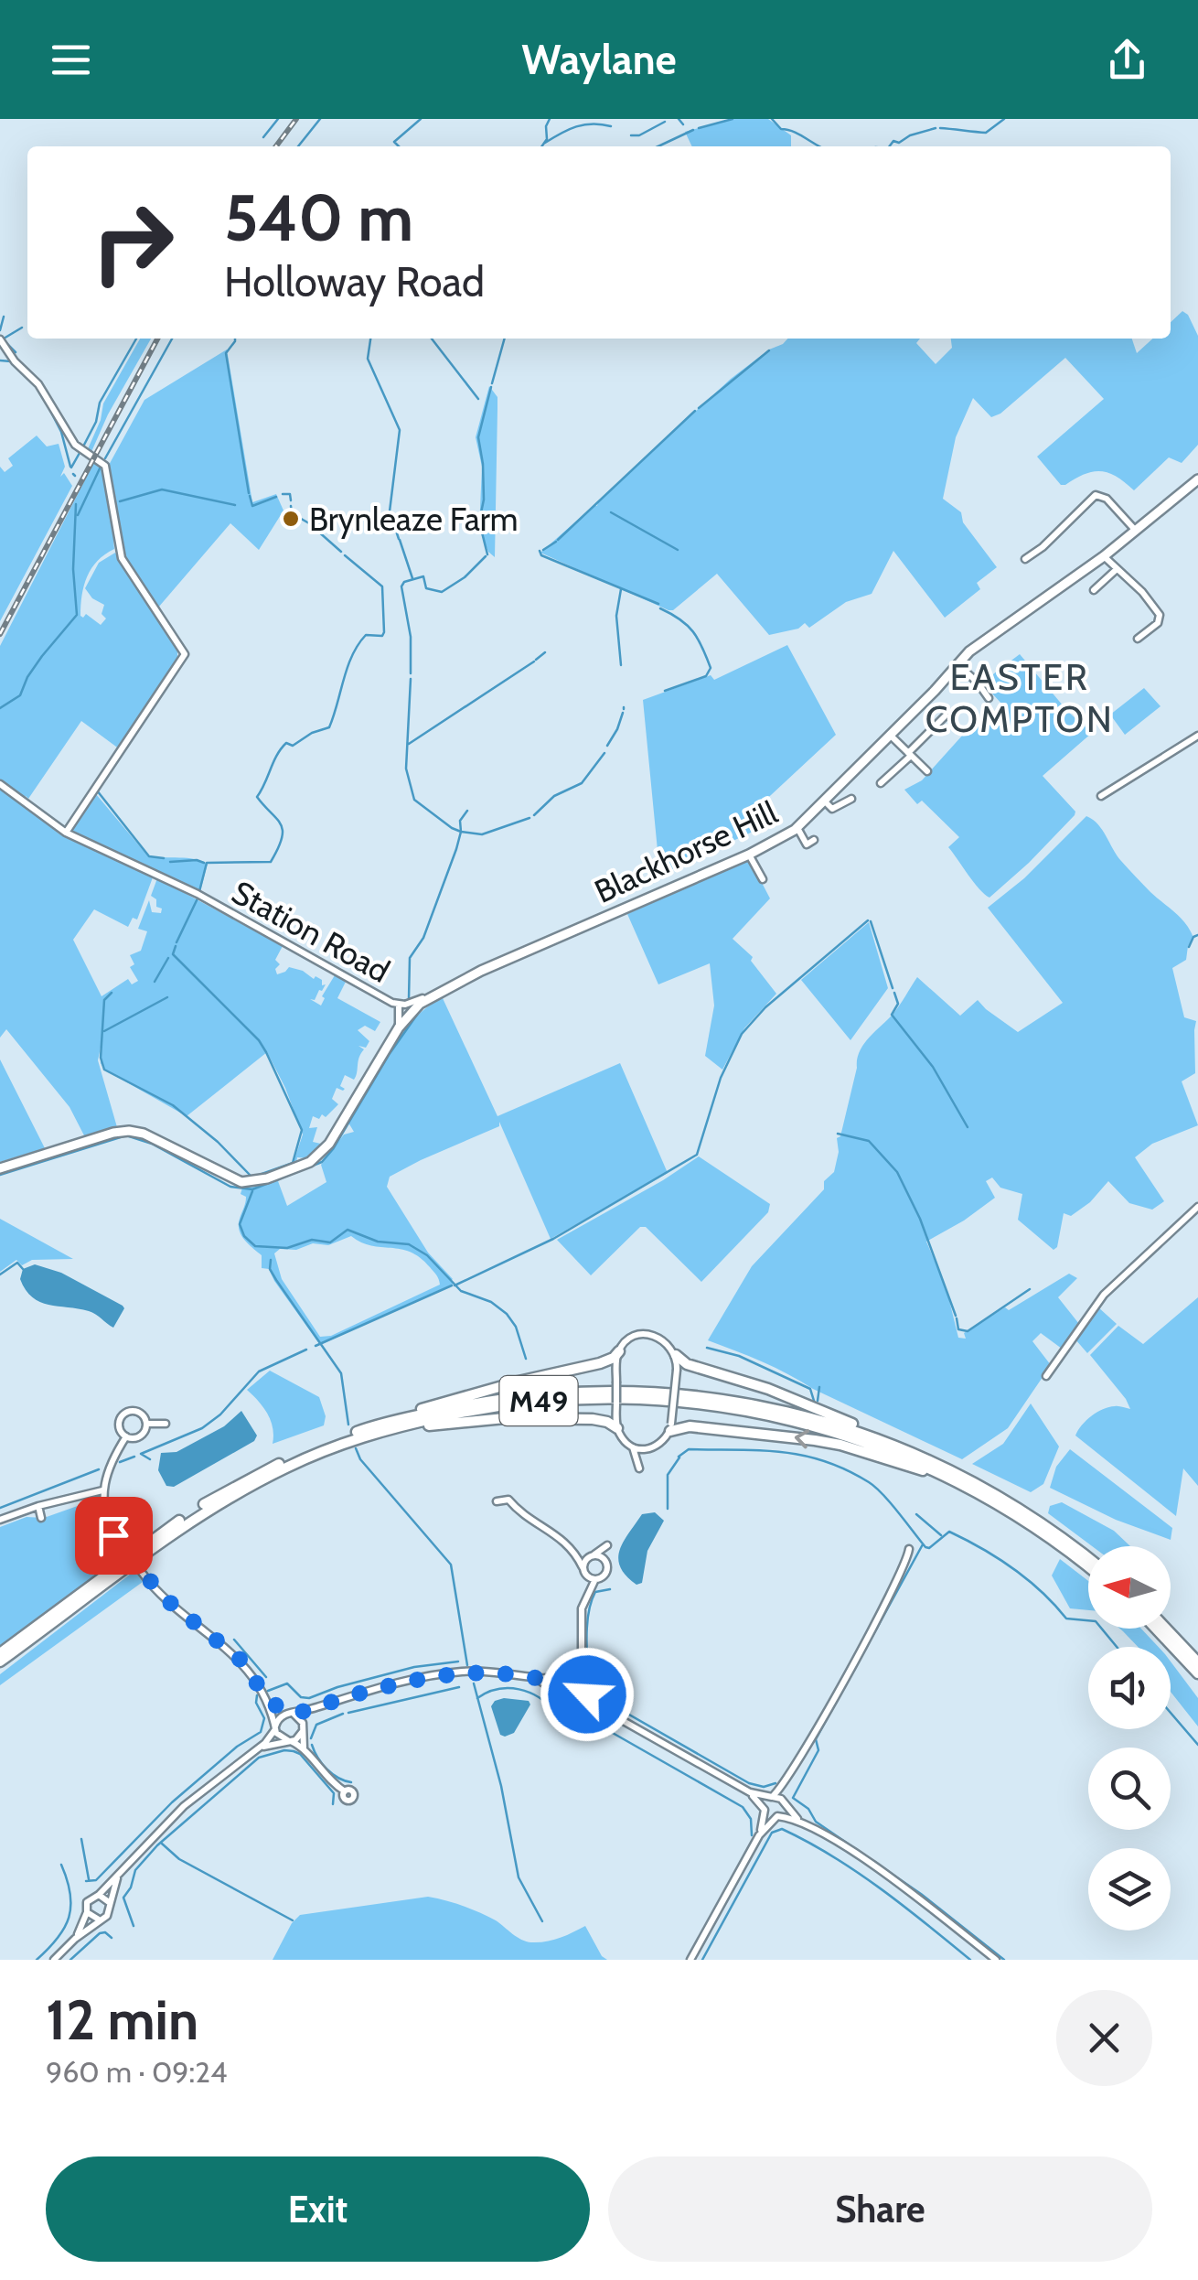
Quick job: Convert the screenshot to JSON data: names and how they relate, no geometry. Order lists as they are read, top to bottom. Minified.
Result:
{"streets":{"highway":["M49"],"main road":["Blackhorse Hill"],"street":["Station Road"]},"crossings":[["Blackhorse Hill","Station Road"]],"districts":["EASTER COMPTON"],"places":["Brynleaze Farm"],"north":"left","page":{"header":"Waylane","turn":["540 m","Holloway Road"],"heading":["12 min","960 m · 09:24"],"buttons":["Exit","Share"]}}
